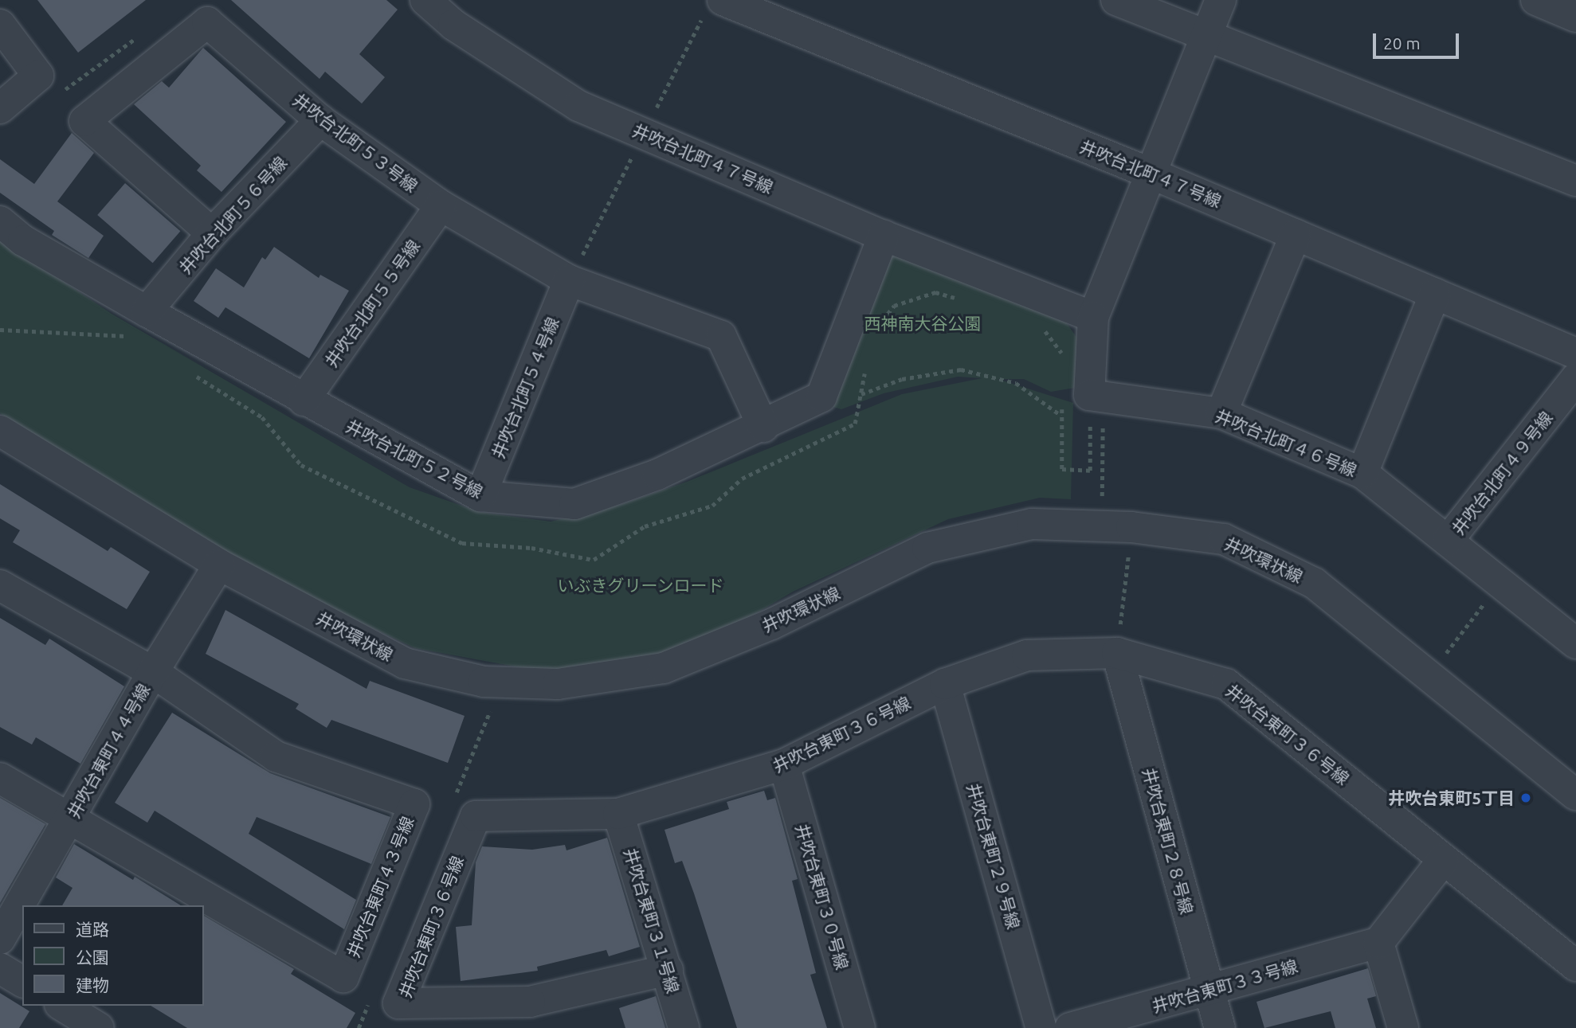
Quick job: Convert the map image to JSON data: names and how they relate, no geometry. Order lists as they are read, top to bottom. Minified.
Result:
{"streets":{"street":["井吹台北町５３号線","井吹台北町４７号線","井吹台北町５６号線","井吹台北町５５号線","井吹台北町５４号線","井吹台北町４６号線","井吹台北町５２号線","井吹台北町４９号線","井吹環状線","井吹台東町３６号線","井吹台東町４４号線","井吹台東町２８号線","井吹台東町２９号線","井吹台東町４３号線","井吹台東町３０号線","井吹台東町３１号線","井吹台東町３３号線"]},"crossings":[["井吹台北町５３号線","井吹台北町５６号線"],["井吹台北町５３号線","井吹台北町５５号線"],["井吹台北町５３号線","井吹台北町５４号線"],["井吹台北町５３号線","井吹台北町５２号線"],["井吹台北町４７号線","井吹台北町５２号線"],["井吹台北町５６号線","井吹台北町５２号線"],["井吹台北町５５号線","井吹台北町５２号線"],["井吹台北町５４号線","井吹台北町５２号線"],["井吹台北町４６号線","井吹台北町４９号線"],["井吹環状線","井吹台東町４４号線"],["井吹台東町３６号線","井吹台東町２８号線"],["井吹台東町３６号線","井吹台東町２９号線"],["井吹台東町３６号線","井吹台東町３０号線"],["井吹台東町３６号線","井吹台東町３１号線"],["井吹台東町４４号線","井吹台東町４３号線"],["井吹台東町２８号線","井吹台東町３３号線"]],"parks":["西神南大谷公園","いぶきグリーンロード"],"places":["井吹台東町5丁目"],"legend":["道路","公園","建物"],"scale_bar":"20 m"}
